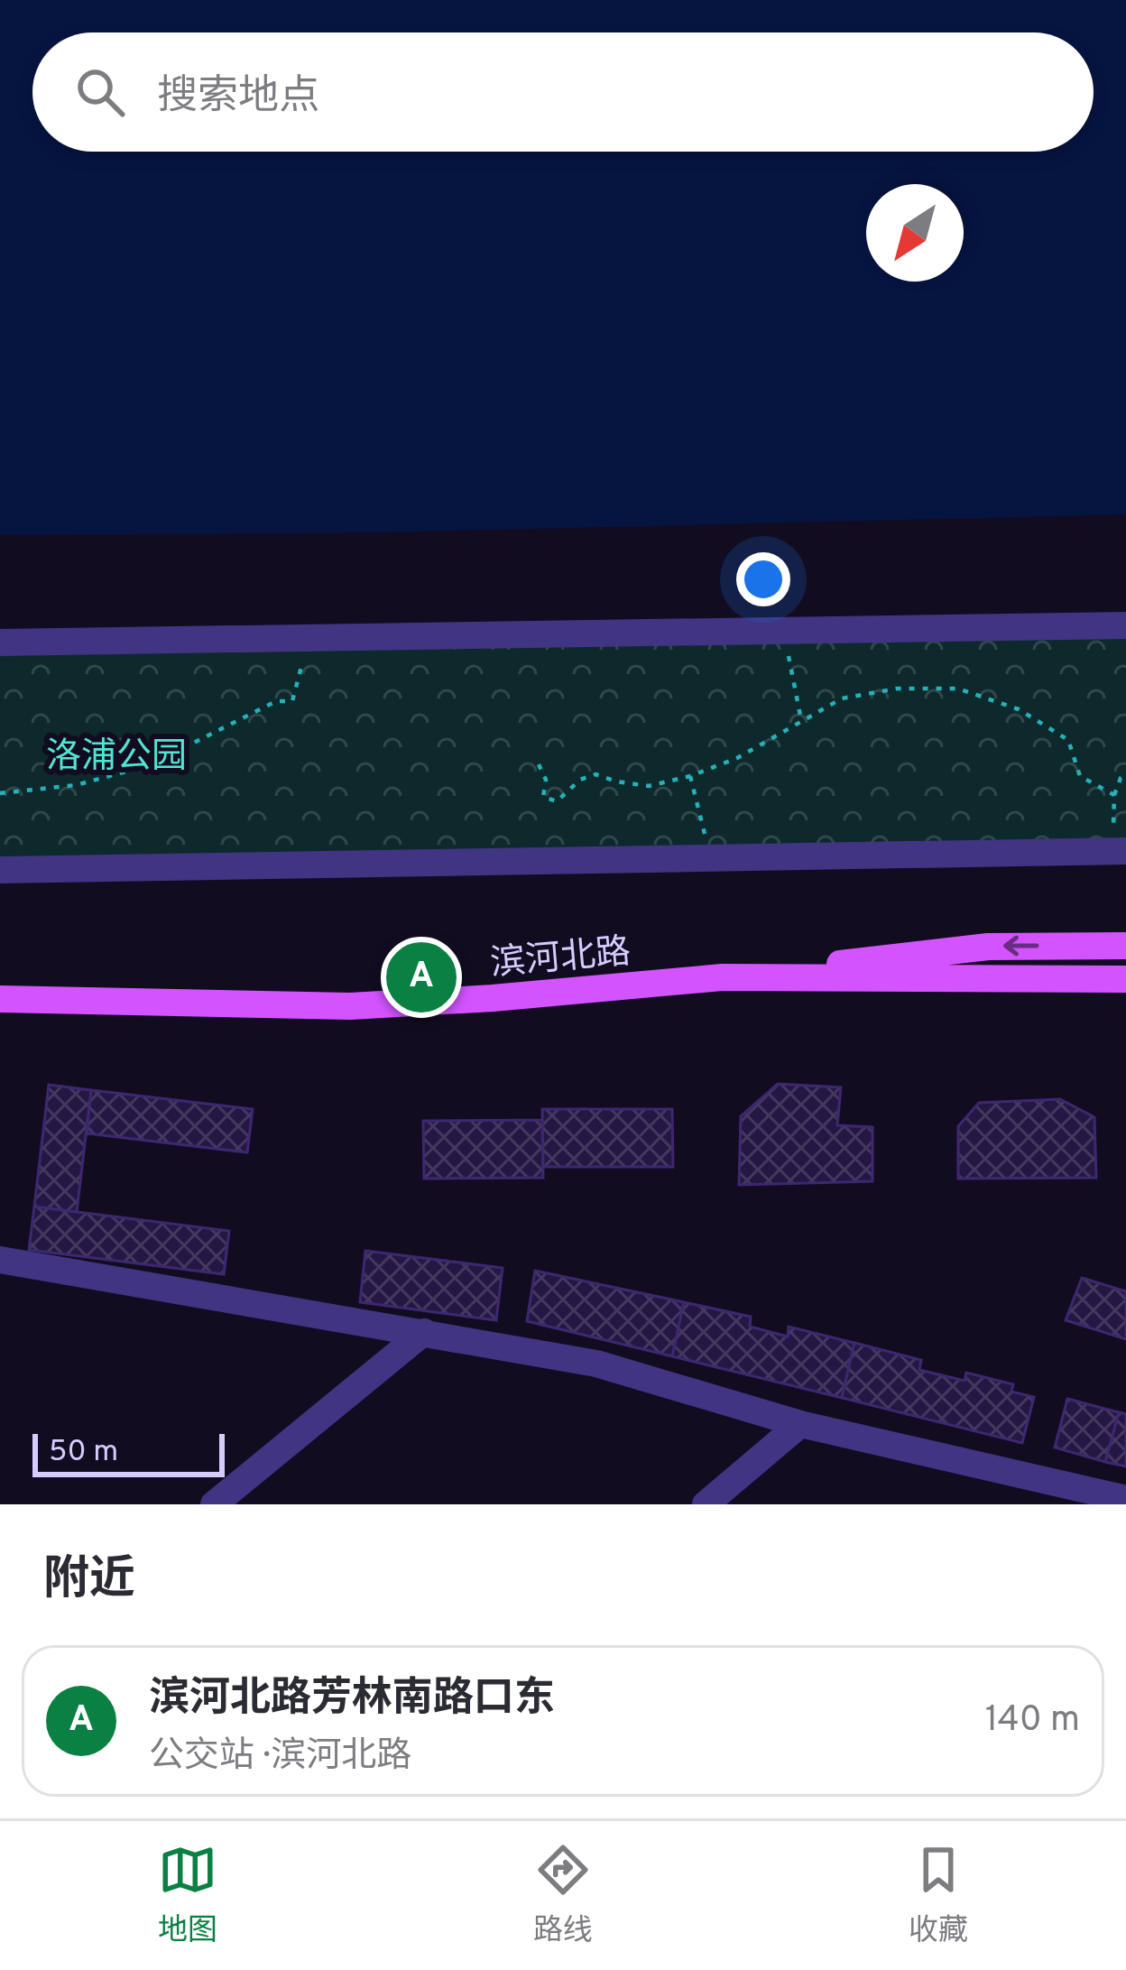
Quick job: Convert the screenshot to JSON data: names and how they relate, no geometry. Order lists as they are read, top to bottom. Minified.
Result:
{"streets":{"main road":["滨河北路"]},"parks":["洛浦公园"],"scale_bar":"50 m","north":"bottom left","page":{"search":"搜索地点","pins":"A","scale":"50 m","heading":"附近","list":[{"mark":"A","name":"滨河北路芳林南路口东","note":"公交站 · 滨河北路","value":"140 m"}],"nav":["地图","路线","收藏"]}}
